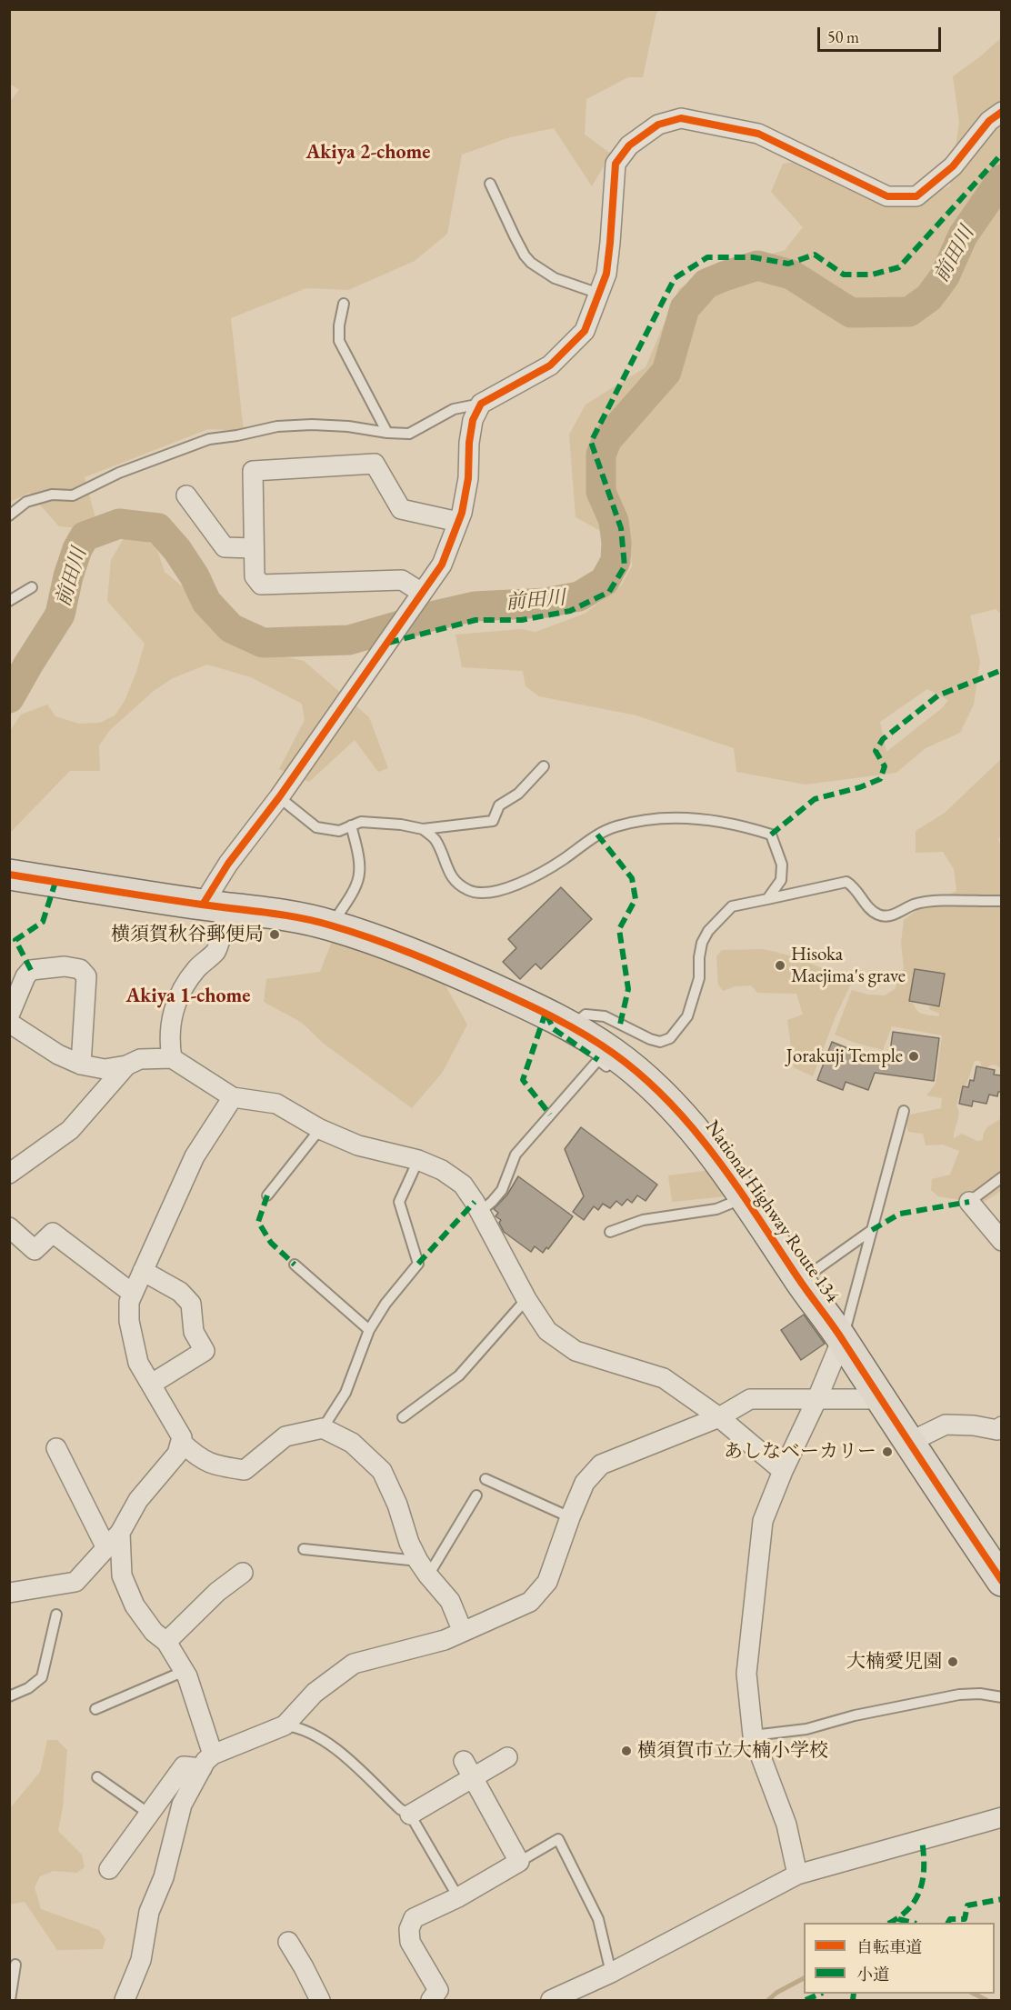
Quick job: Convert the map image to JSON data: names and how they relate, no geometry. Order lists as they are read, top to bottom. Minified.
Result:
{"streets":{"highway":["National Highway Route 134"]},"districts":["Akiya 2-chome","Akiya 1-chome"],"water":["前田川"],"places":["横須賀秋谷郵便局","Hisoka Maejima's grave","Jorakuji Temple","あしなベーカリー","大楠愛児園","横須賀市立大楠小学校"],"legend":["自転車道","小道"],"scale_bar":"50 m"}
